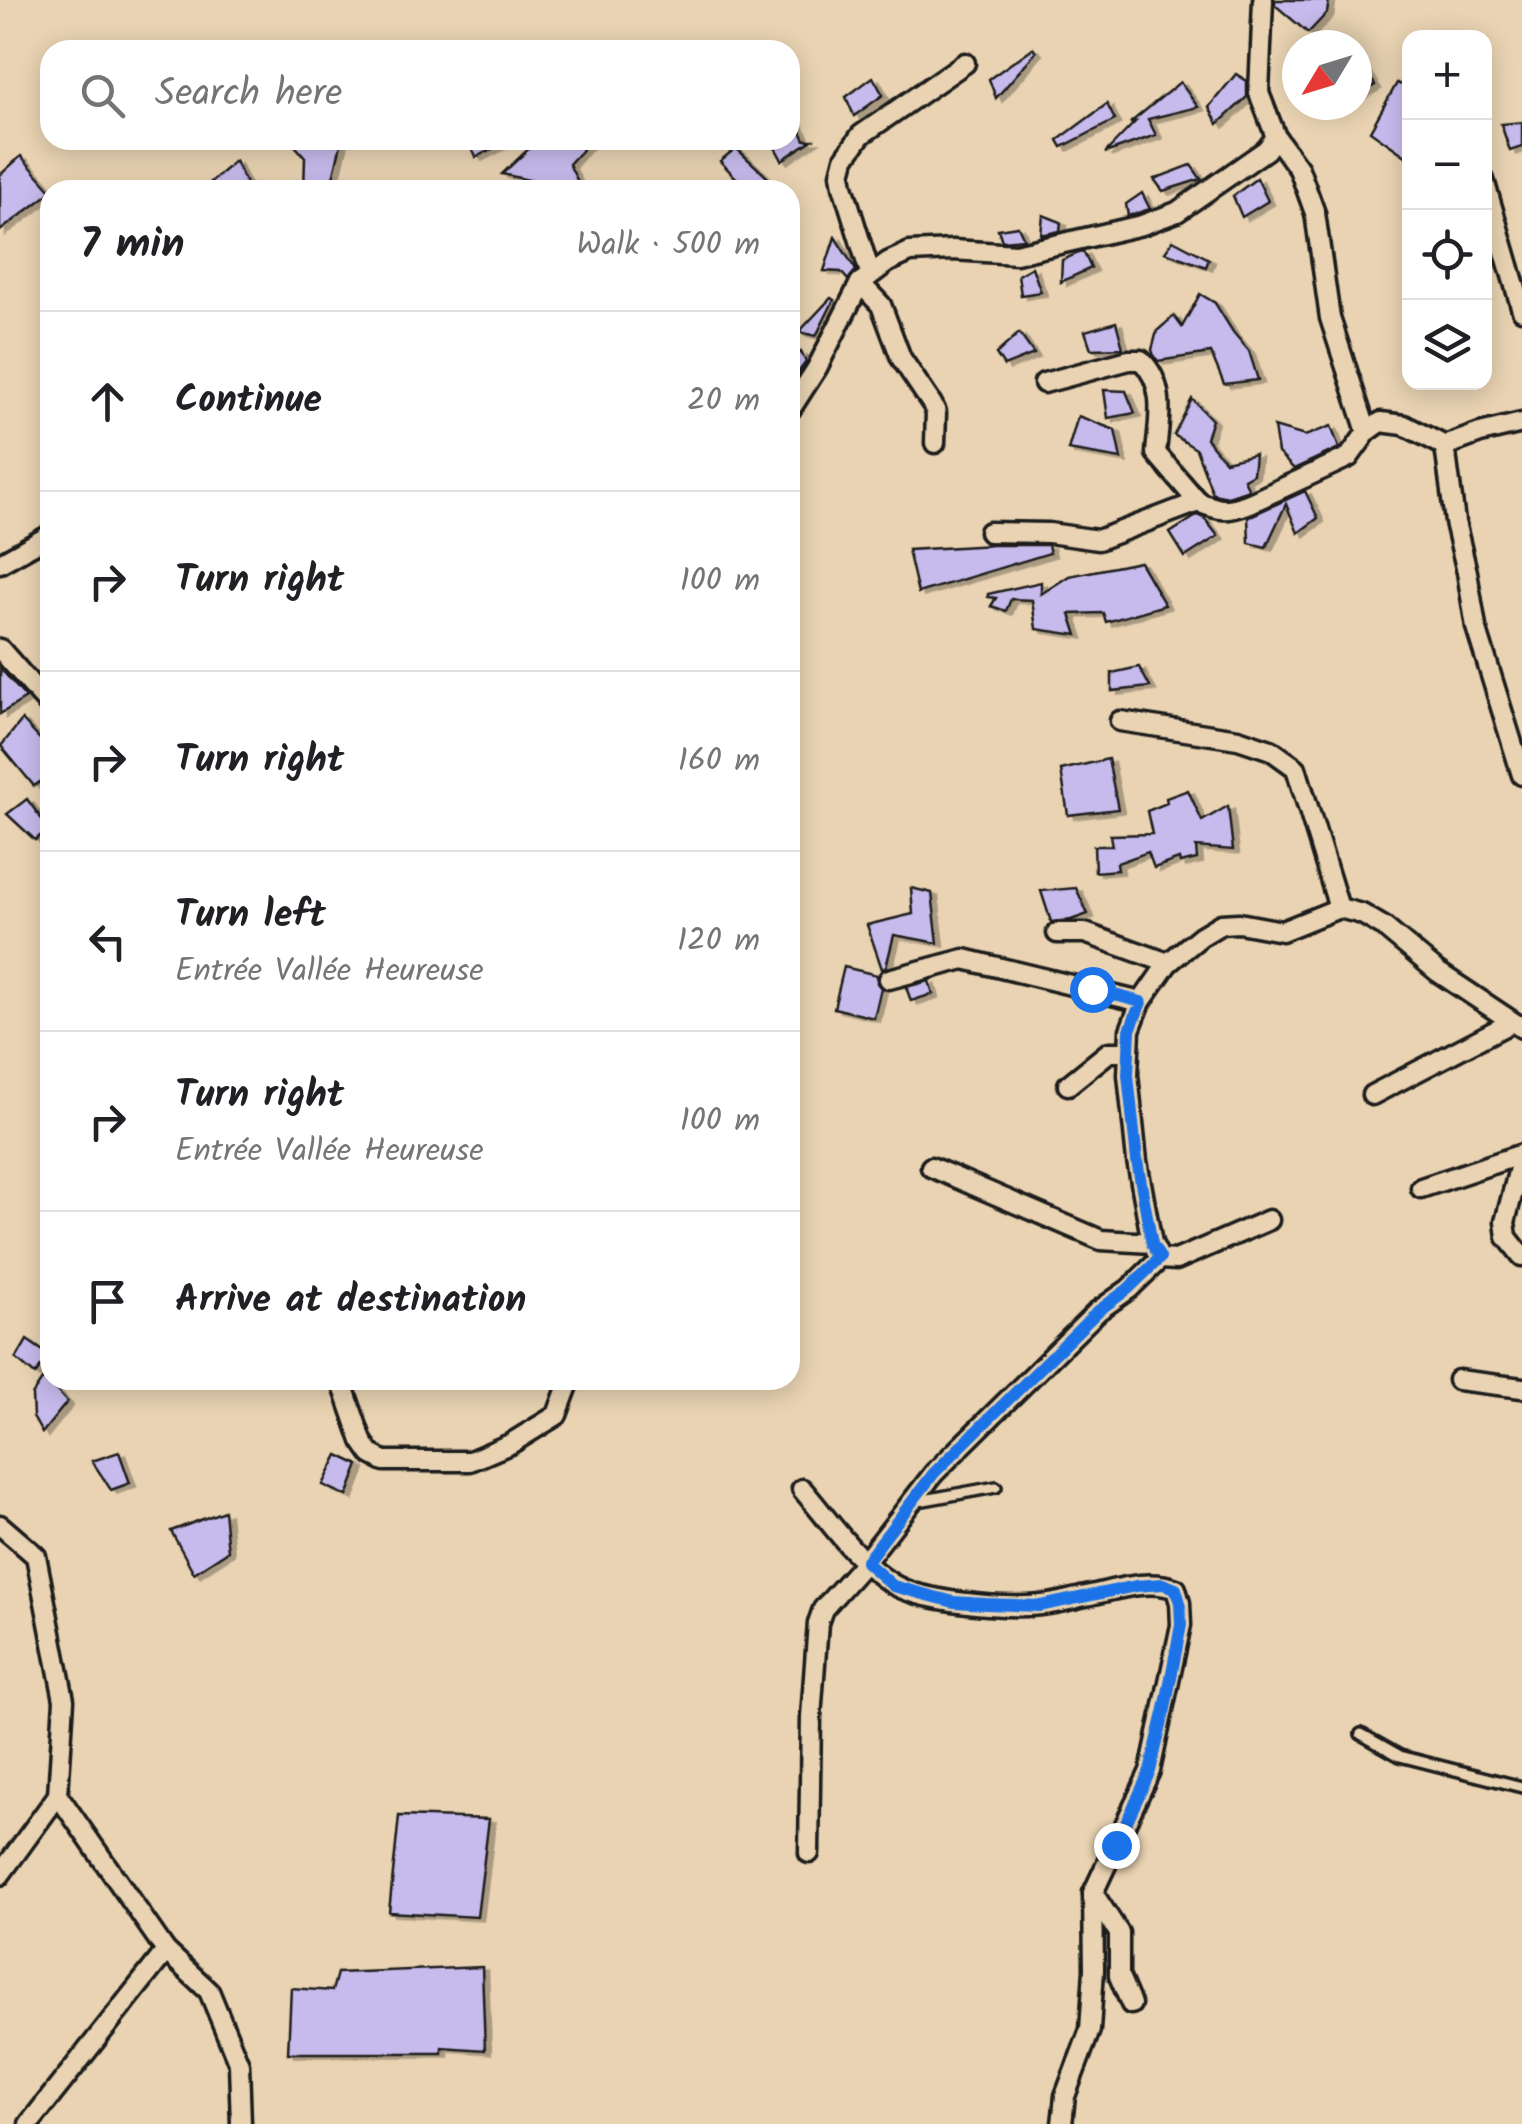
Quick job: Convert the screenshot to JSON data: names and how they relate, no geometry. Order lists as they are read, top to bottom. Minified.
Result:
{"north":"bottom left","page":{"map_buttons":["+","−"],"search":"Search here","heading":["7 min","Walk · 500 m"],"list":[["Continue","20 m"],["Turn right","100 m"],["Turn right","160 m"],["Turn left","Entrée Vallée Heureuse","120 m"],["Turn right","Entrée Vallée Heureuse","100 m"],"Arrive at destination"]}}
